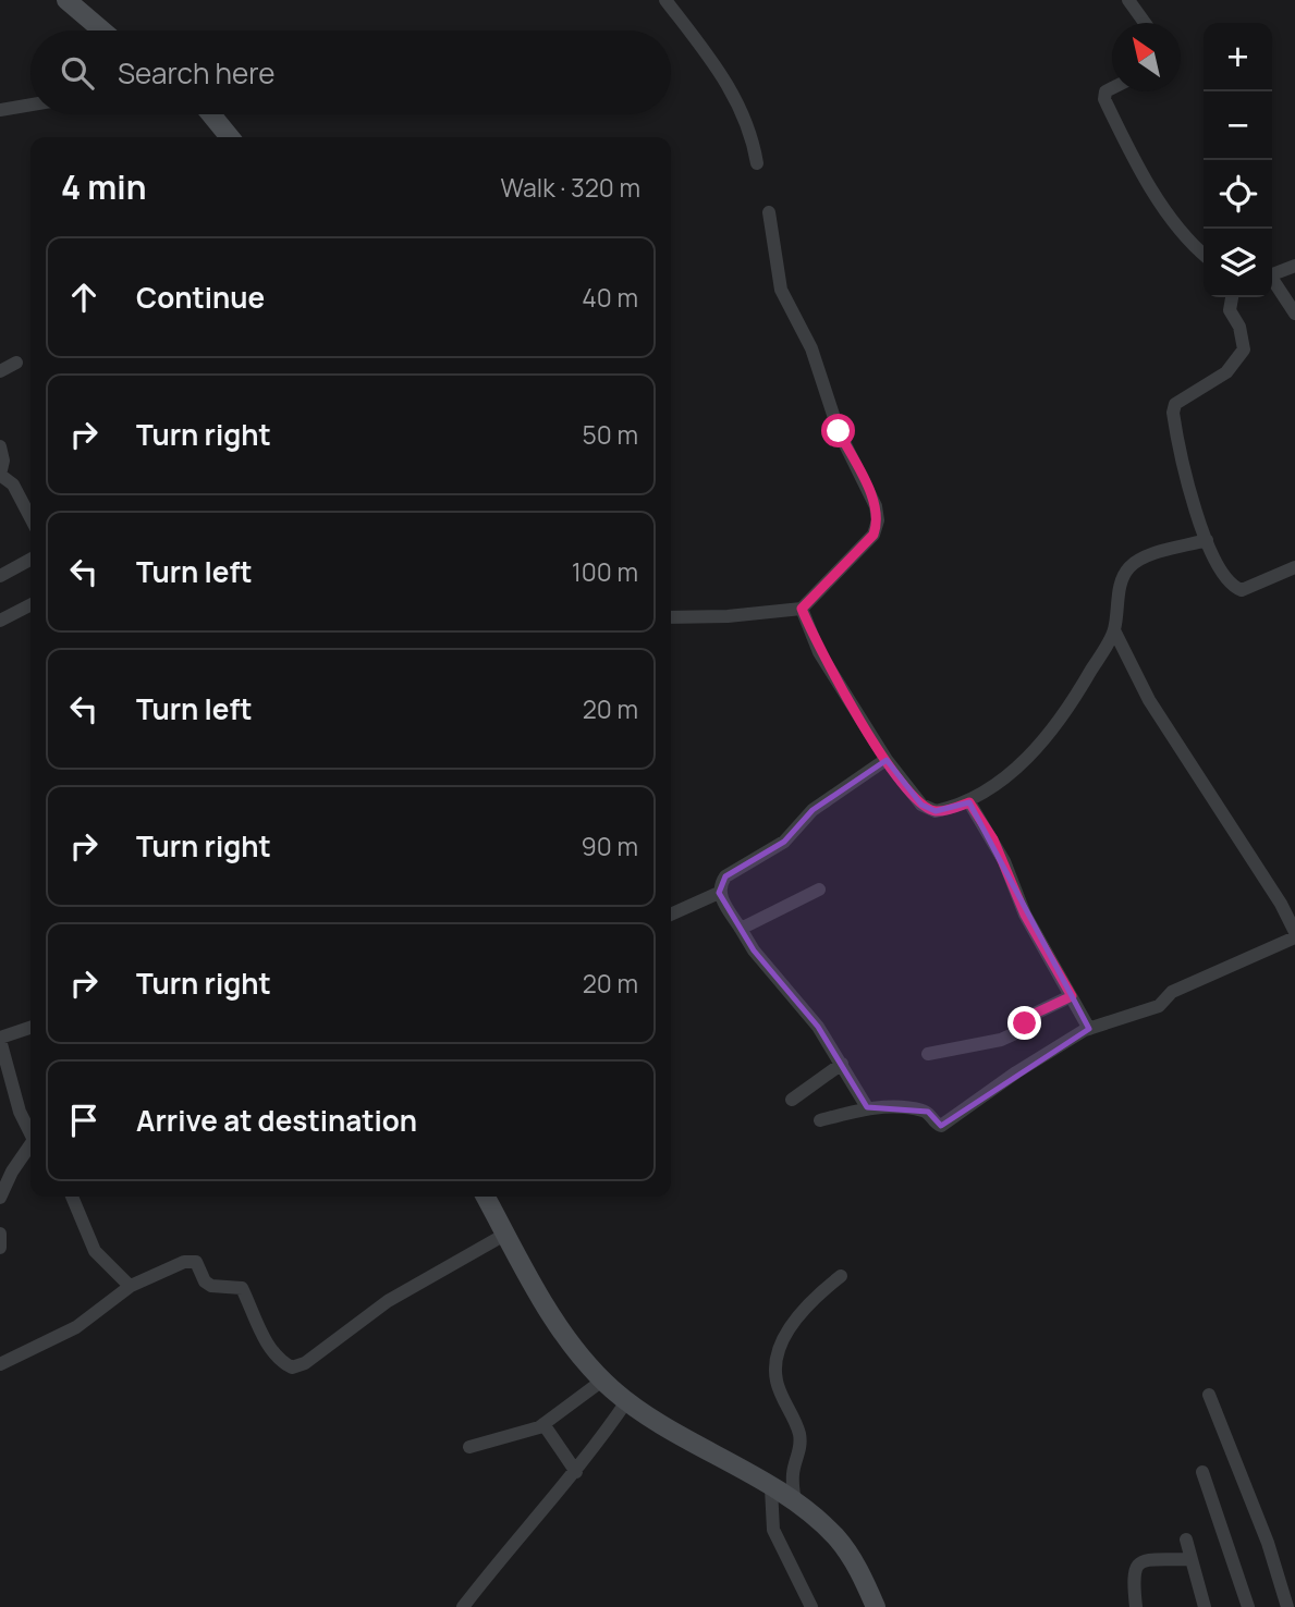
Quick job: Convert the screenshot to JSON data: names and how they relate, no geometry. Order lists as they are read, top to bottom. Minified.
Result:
{"north":"top left","page":{"map_buttons":["+","−"],"search":"Search here","heading":["4 min","Walk · 320 m"],"list":[["Continue","40 m"],["Turn right","50 m"],["Turn left","100 m"],["Turn left","20 m"],["Turn right","90 m"],["Turn right","20 m"],"Arrive at destination"]}}
